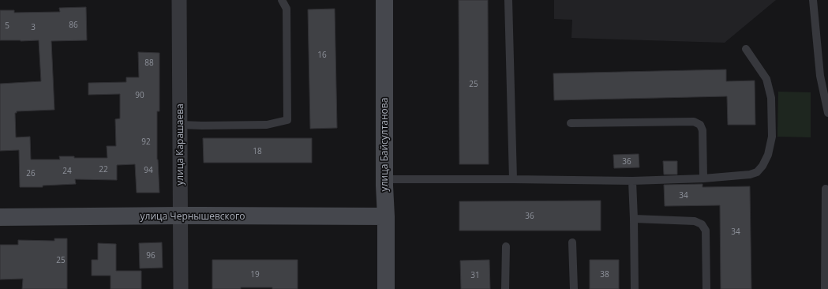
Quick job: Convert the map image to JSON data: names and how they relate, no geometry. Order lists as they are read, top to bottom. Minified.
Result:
{"streets":{"street":["улица Карашаева","улица Байсултанова","улица Чернышевского"]},"crossings":[["улица Карашаева","улица Чернышевского"],["улица Байсултанова","улица Чернышевского"]],"house_numbers":["86","5","3","16","88","25","90","92","18","36","22","94","24","26","34","36","34","96","25","19","38","31"]}
